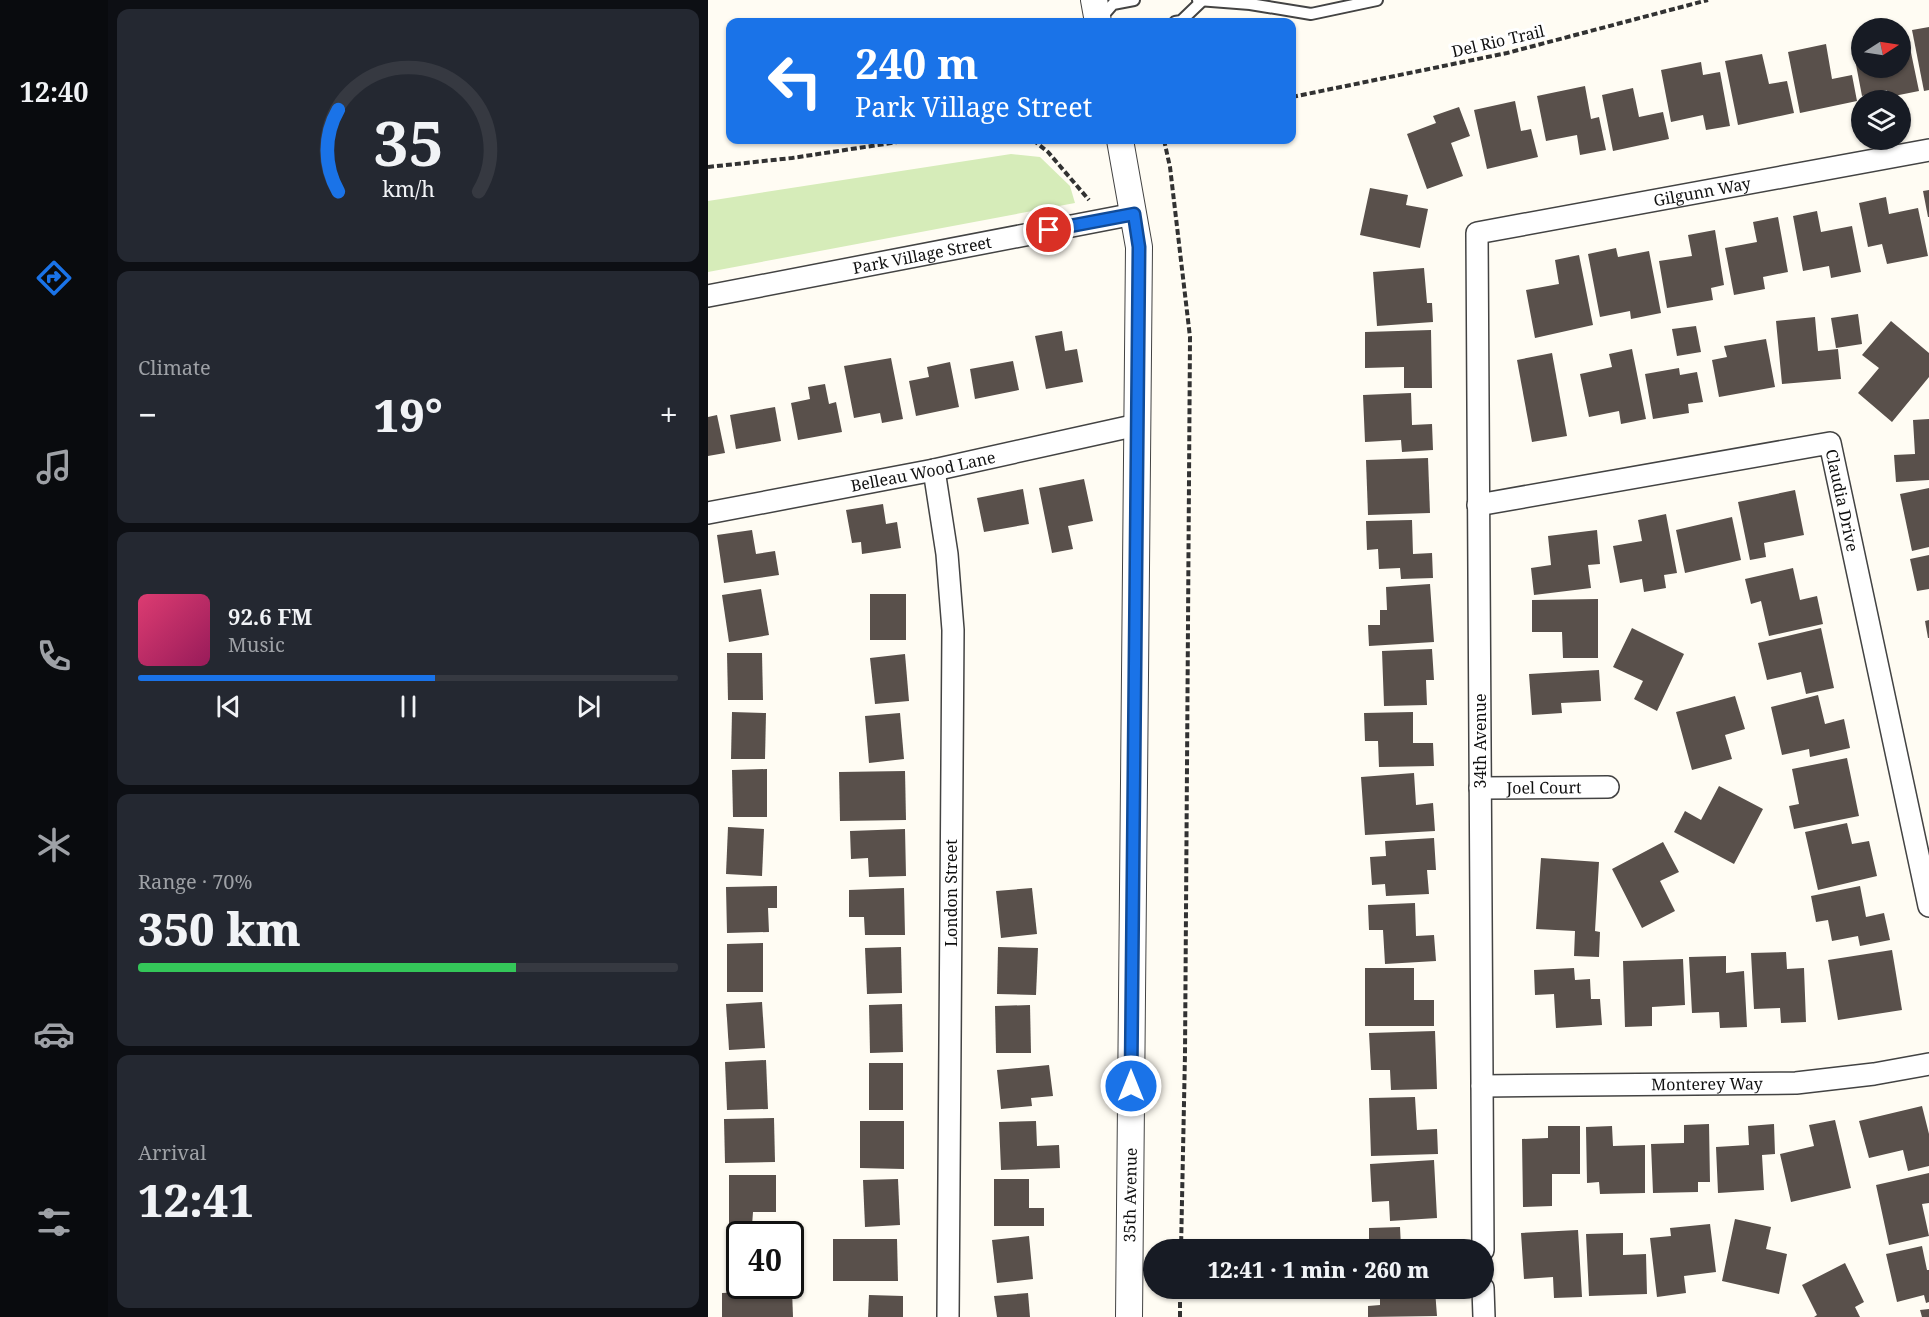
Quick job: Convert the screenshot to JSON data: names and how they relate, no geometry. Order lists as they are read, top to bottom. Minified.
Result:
{"streets":{"street":["Gilgunn Way","Park Village Street","Belleau Wood Lane","Claudia Drive","34th Avenue","Joel Court","London Street","Monterey Way","35th Avenue"],"path":["Del Rio Trail"]},"crossings":[["Gilgunn Way","34th Avenue"],["Park Village Street","35th Avenue"],["Belleau Wood Lane","London Street"],["Belleau Wood Lane","35th Avenue"],["Claudia Drive","34th Avenue"],["34th Avenue","Joel Court"],["34th Avenue","Monterey Way"]],"north":"right","page":{"tabs":"12:40","turn":["240 m","Park Village Street"],"tile":["Climate",["Range · 70%","350 km"],["Arrival","12:41"]],"heat":["−","19°","+"],"song":["92.6 FM","Music"],"limit":"40","trip":"12:41 · 1 min · 260 m","gauge":["35","km/h"]}}
